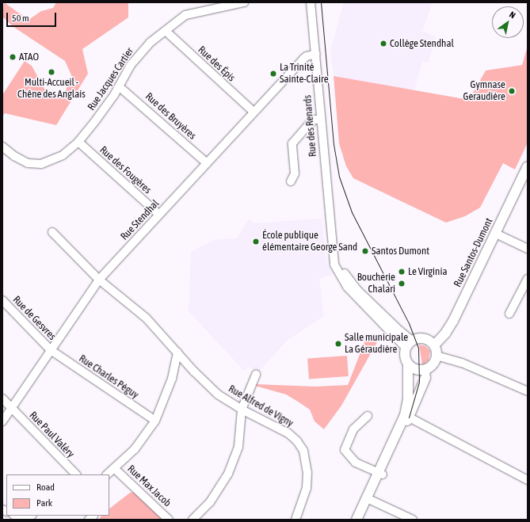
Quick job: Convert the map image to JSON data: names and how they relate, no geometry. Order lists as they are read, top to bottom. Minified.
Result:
{"streets":{"street":["Rue des Épis","Rue Jacques Cartier","Rue des Bruyères","Rue des Renards","Rue des Fougères","Rue Stendhal","Rue Santos-Dumont","Rue de Gesvres","Rue Charles Péguy","Rue Alfred de Vigny","Rue Paul Valéry","Rue Max Jacob"]},"crossings":[["Rue des Épis","Rue Jacques Cartier"],["Rue des Épis","Rue Stendhal"],["Rue Jacques Cartier","Rue des Bruyères"],["Rue Jacques Cartier","Rue des Fougères"],["Rue des Bruyères","Rue Stendhal"],["Rue des Renards","Rue Stendhal"],["Rue des Renards","Rue Santos-Dumont"],["Rue des Fougères","Rue Stendhal"],["Rue Stendhal","Rue de Gesvres"],["Rue Stendhal","Rue Charles Péguy"],["Rue Stendhal","Rue Alfred de Vigny"],["Rue Stendhal","Rue Paul Valéry"],["Rue de Gesvres","Rue Charles Péguy"]],"places":["Collège Stendhal","ATAO","Multi-Accueil - Chêne des Anglais","La Trinité Sainte-Claire","Gymnase Geraudière","École publique élémentaire George Sand","Santos Dumont","Le Virginia","Boucherie Chalari","Salle municipale La Géraudière"],"legend":["Road","Park"],"scale_bar":"50 m","north":"top right"}
